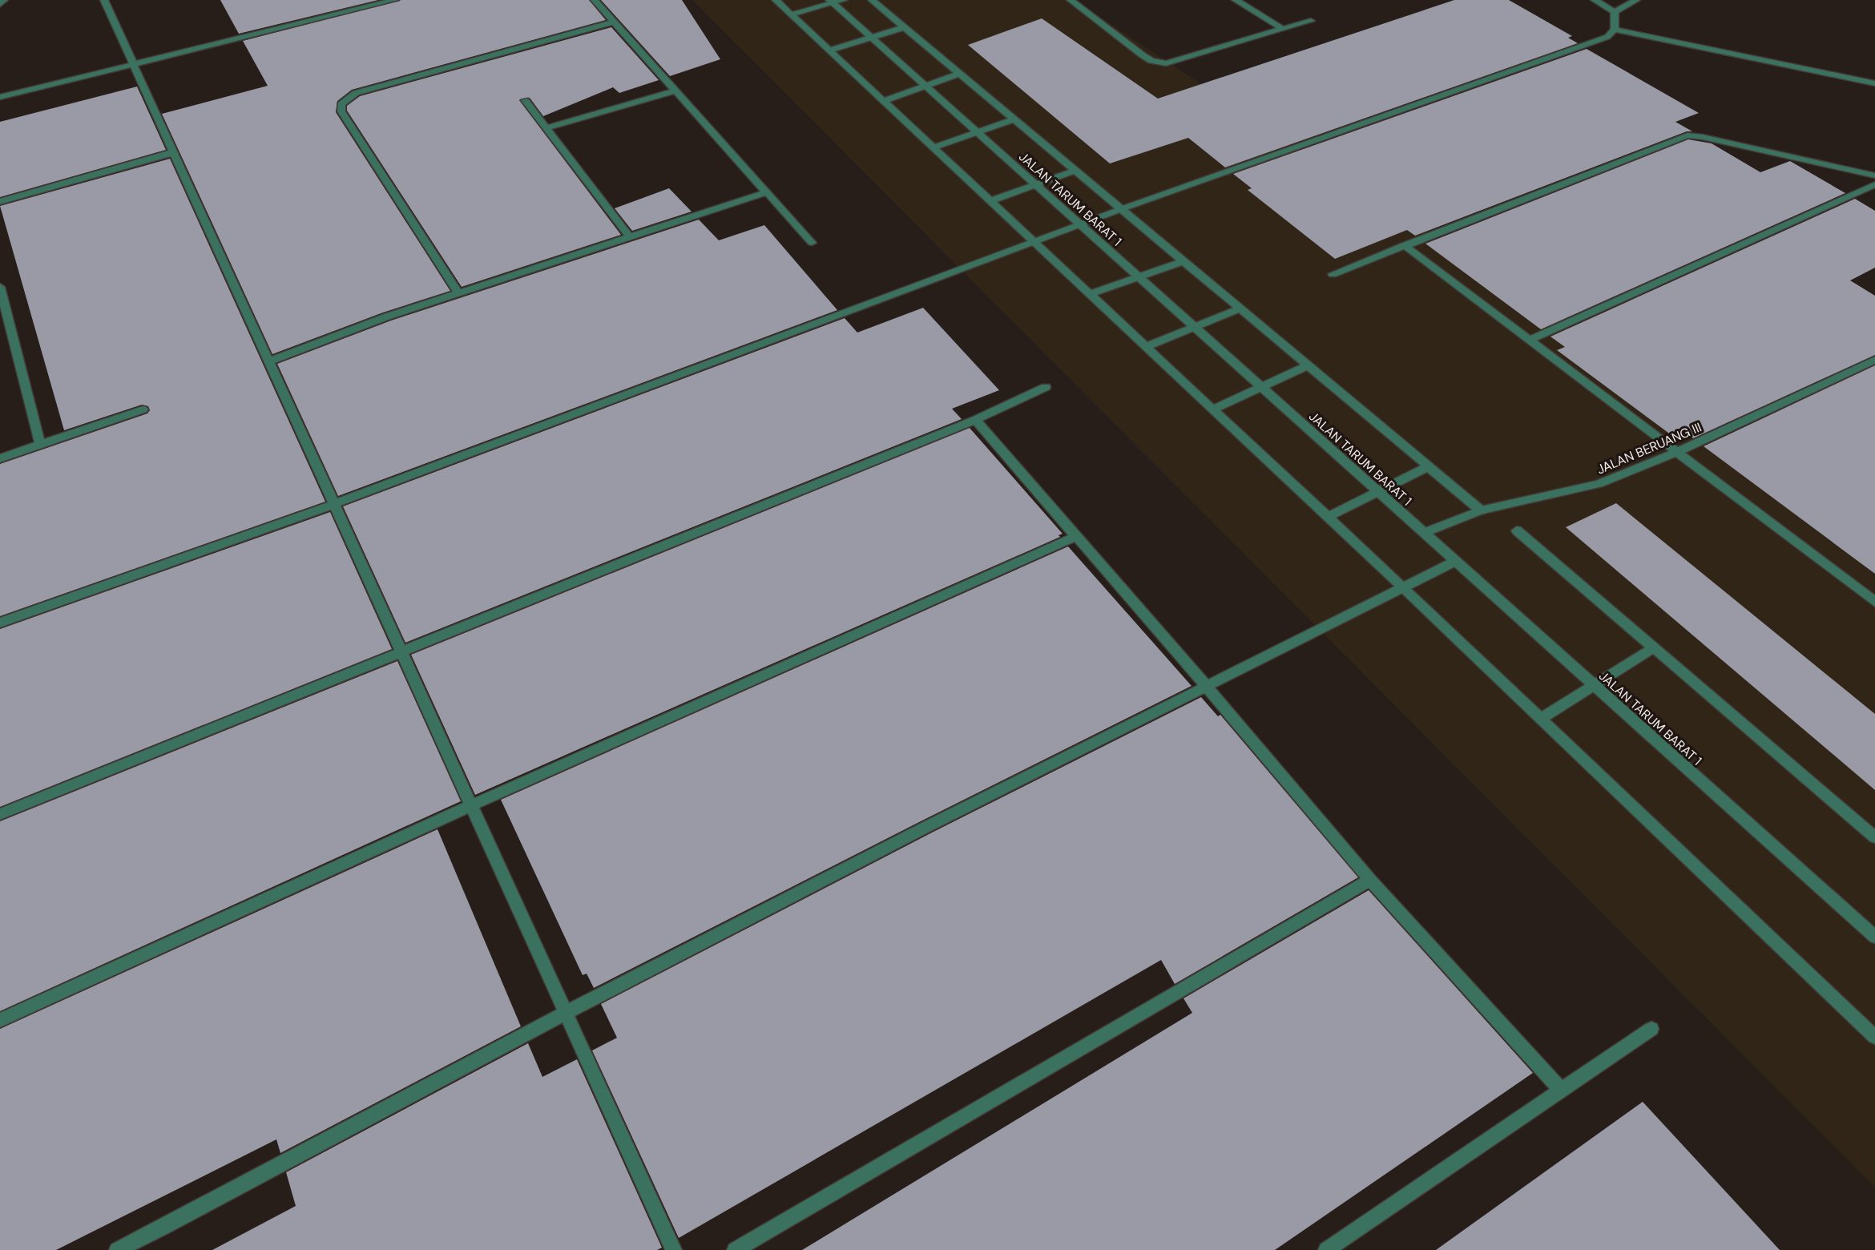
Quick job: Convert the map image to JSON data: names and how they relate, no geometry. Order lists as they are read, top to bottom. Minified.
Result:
{"streets":{"street":["JALAN TARUM BARAT 1","JALAN BERUANG III"]},"crossings":[["JALAN TARUM BARAT 1","JALAN BERUANG III"]]}
